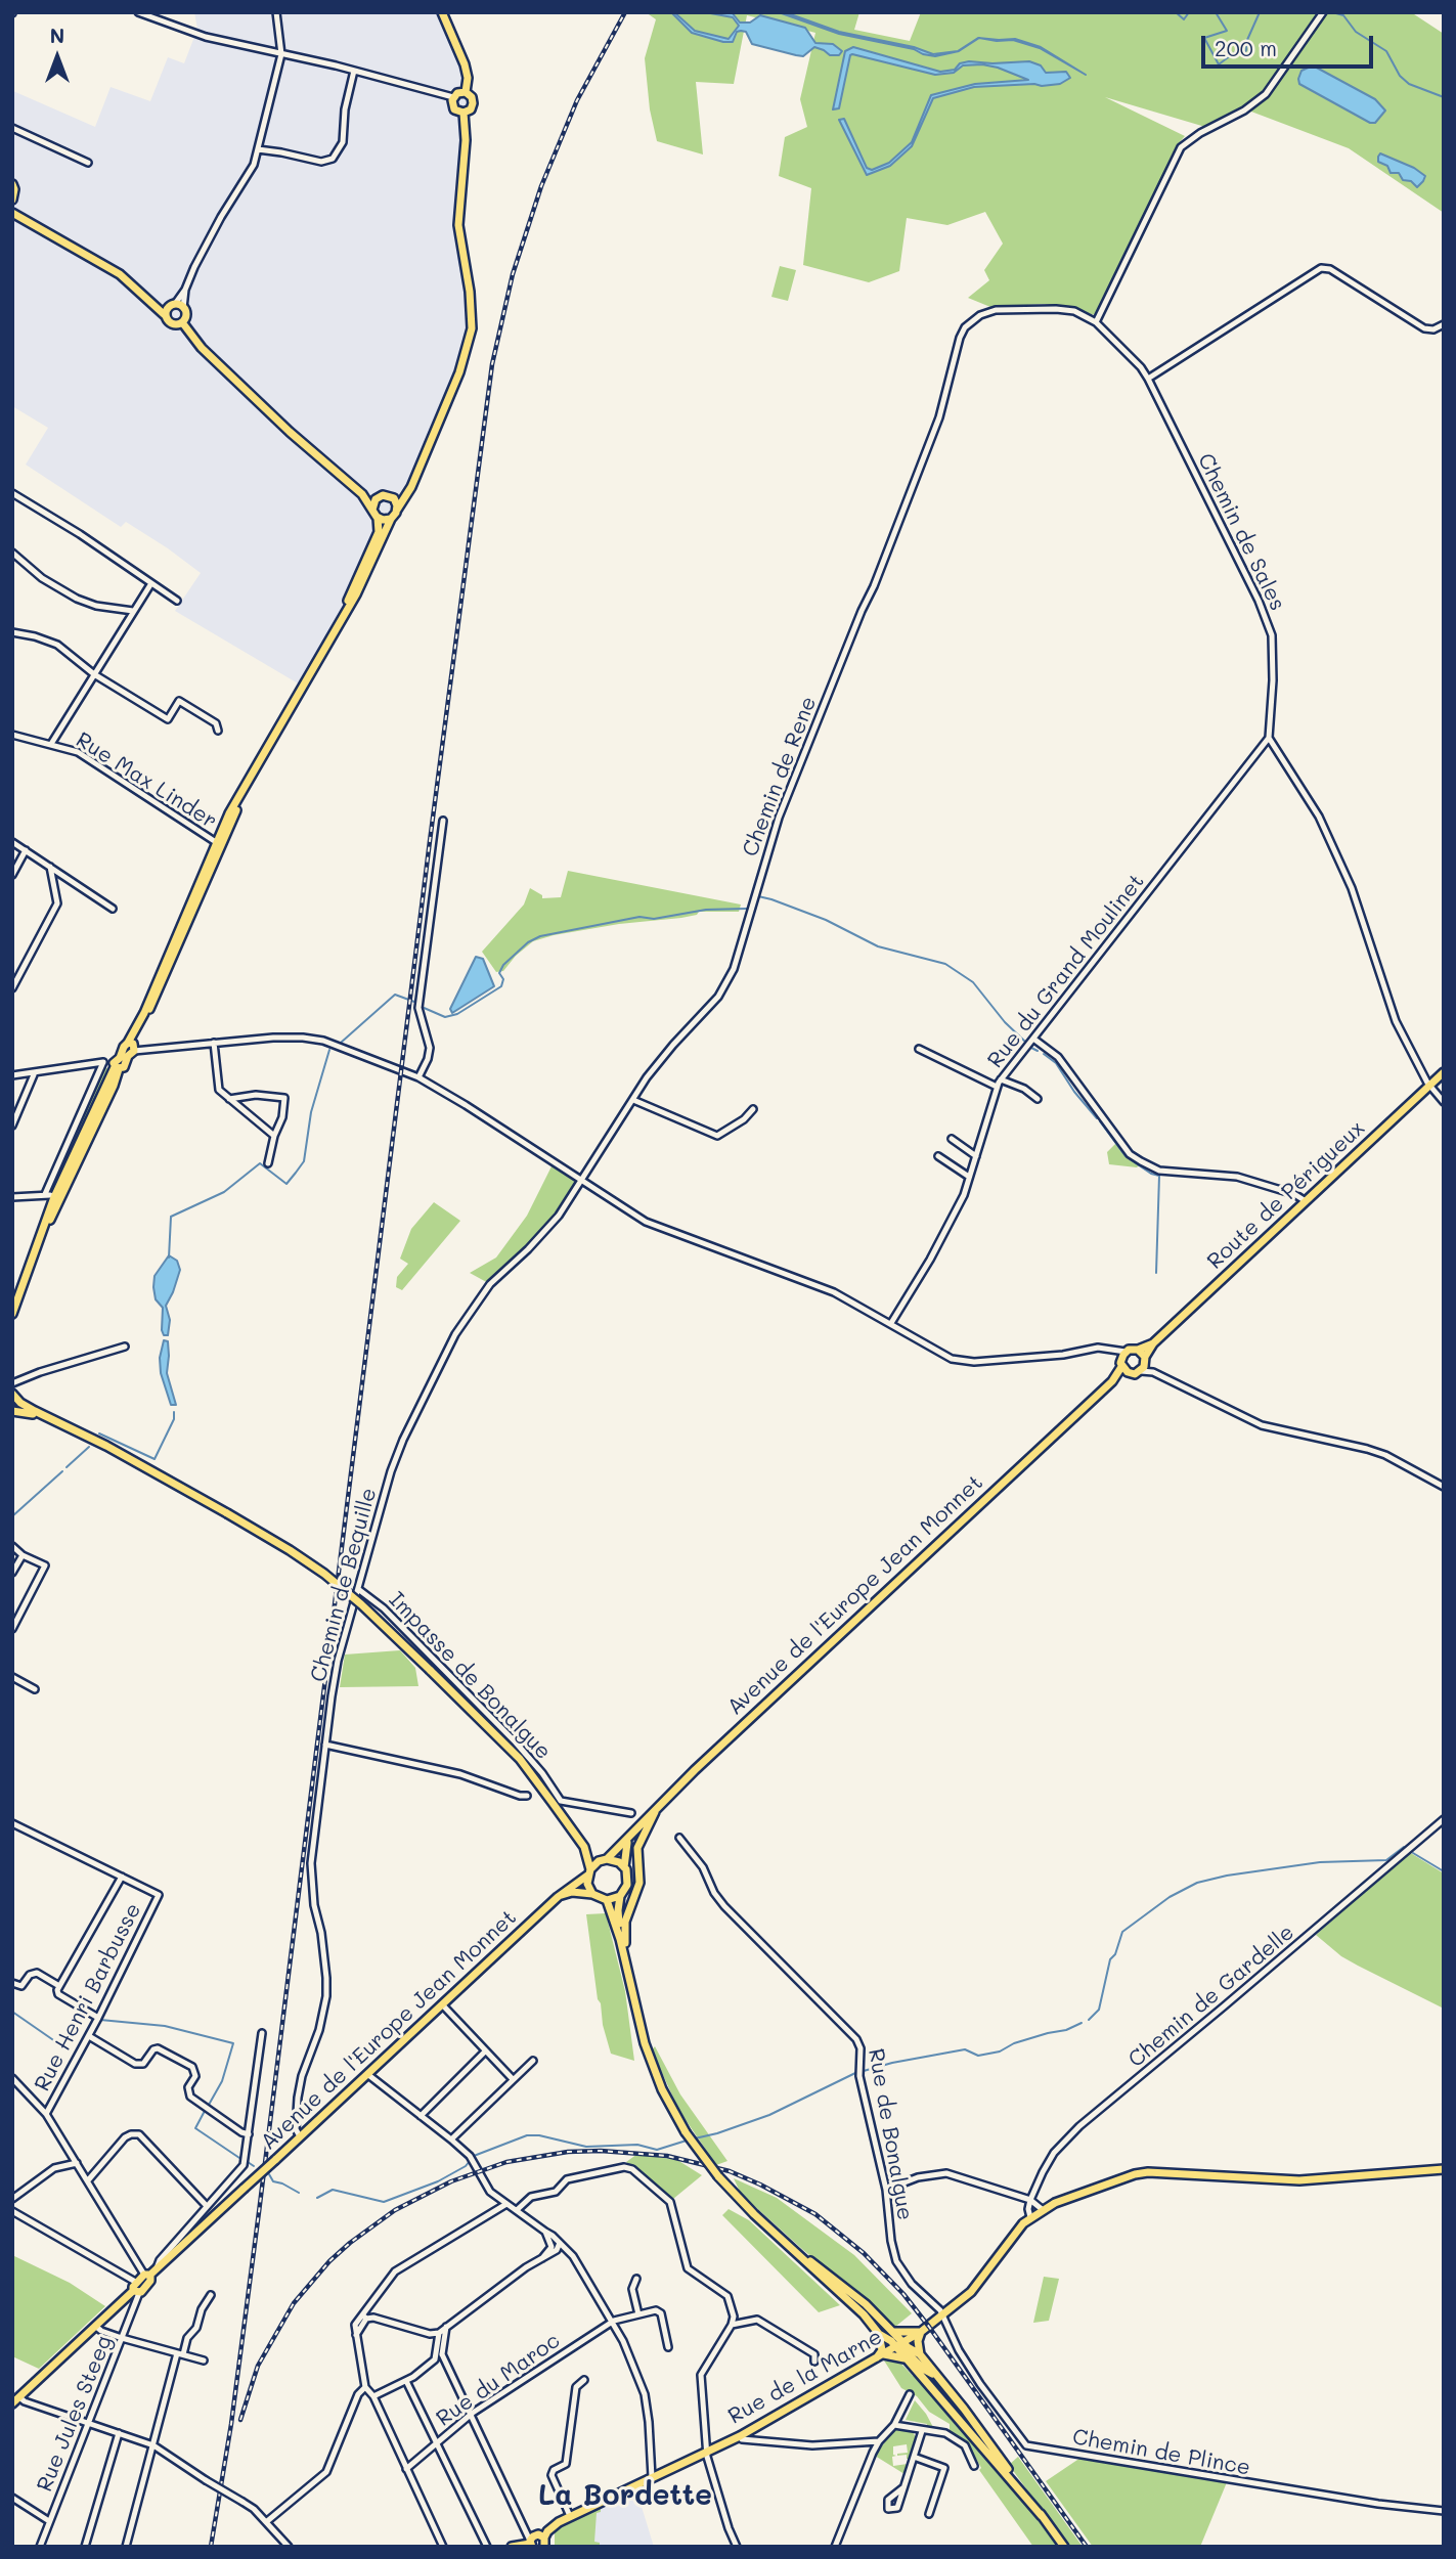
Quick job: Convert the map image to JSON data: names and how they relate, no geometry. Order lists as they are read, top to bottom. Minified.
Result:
{"streets":{"main road":["Route de Périgueux","Avenue de l'Europe Jean Monnet","Rue de la Marne"],"street":["Chemin de Sales","Chemin de Rene","Rue Max Linder","Rue du Grand Moulinet","Chemin de Bequille","Impasse de Bonalgue","Chemin de Gardelle","Rue Henri Barbusse","Rue de Bonalgue","Rue du Maroc","Rue Jules Steeg","Chemin de Plince"]},"crossings":[["Chemin de Sales","Chemin de Rene"],["Chemin de Sales","Rue du Grand Moulinet"],["Chemin de Rene","Chemin de Bequille"],["Route de Périgueux","Avenue de l'Europe Jean Monnet"],["Chemin de Bequille","Avenue de l'Europe Jean Monnet"],["Chemin de Bequille","Impasse de Bonalgue"],["Chemin de Gardelle","Rue de la Marne"],["Rue de Bonalgue","Rue de la Marne"],["Rue de Bonalgue","Chemin de Plince"],["Rue de la Marne","Chemin de Plince"]],"districts":["La Bordette"],"scale_bar":"200 m","north":"top"}
